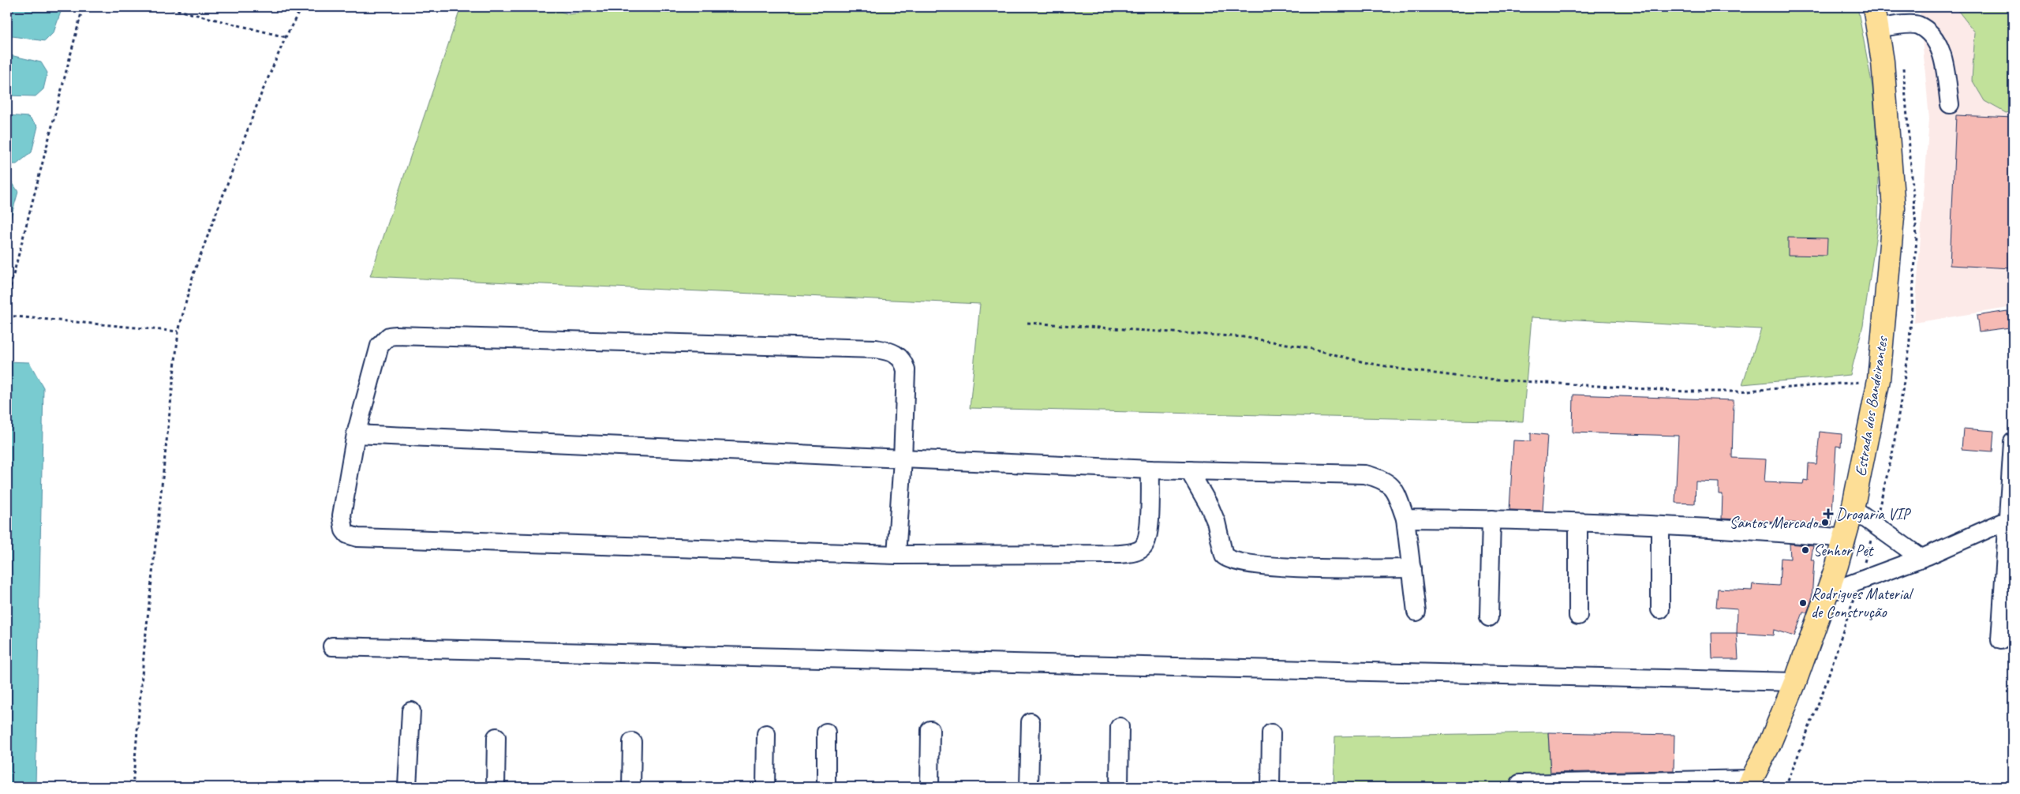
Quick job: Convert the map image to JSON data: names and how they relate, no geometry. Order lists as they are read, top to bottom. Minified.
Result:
{"streets":{"main road":["Estrada dos Bandeirantes"]},"places":{"health":["Drogaria VIP"],"other":["Santos Mercado","Senhor Pet","Rodrigues Material de Construção"]}}
